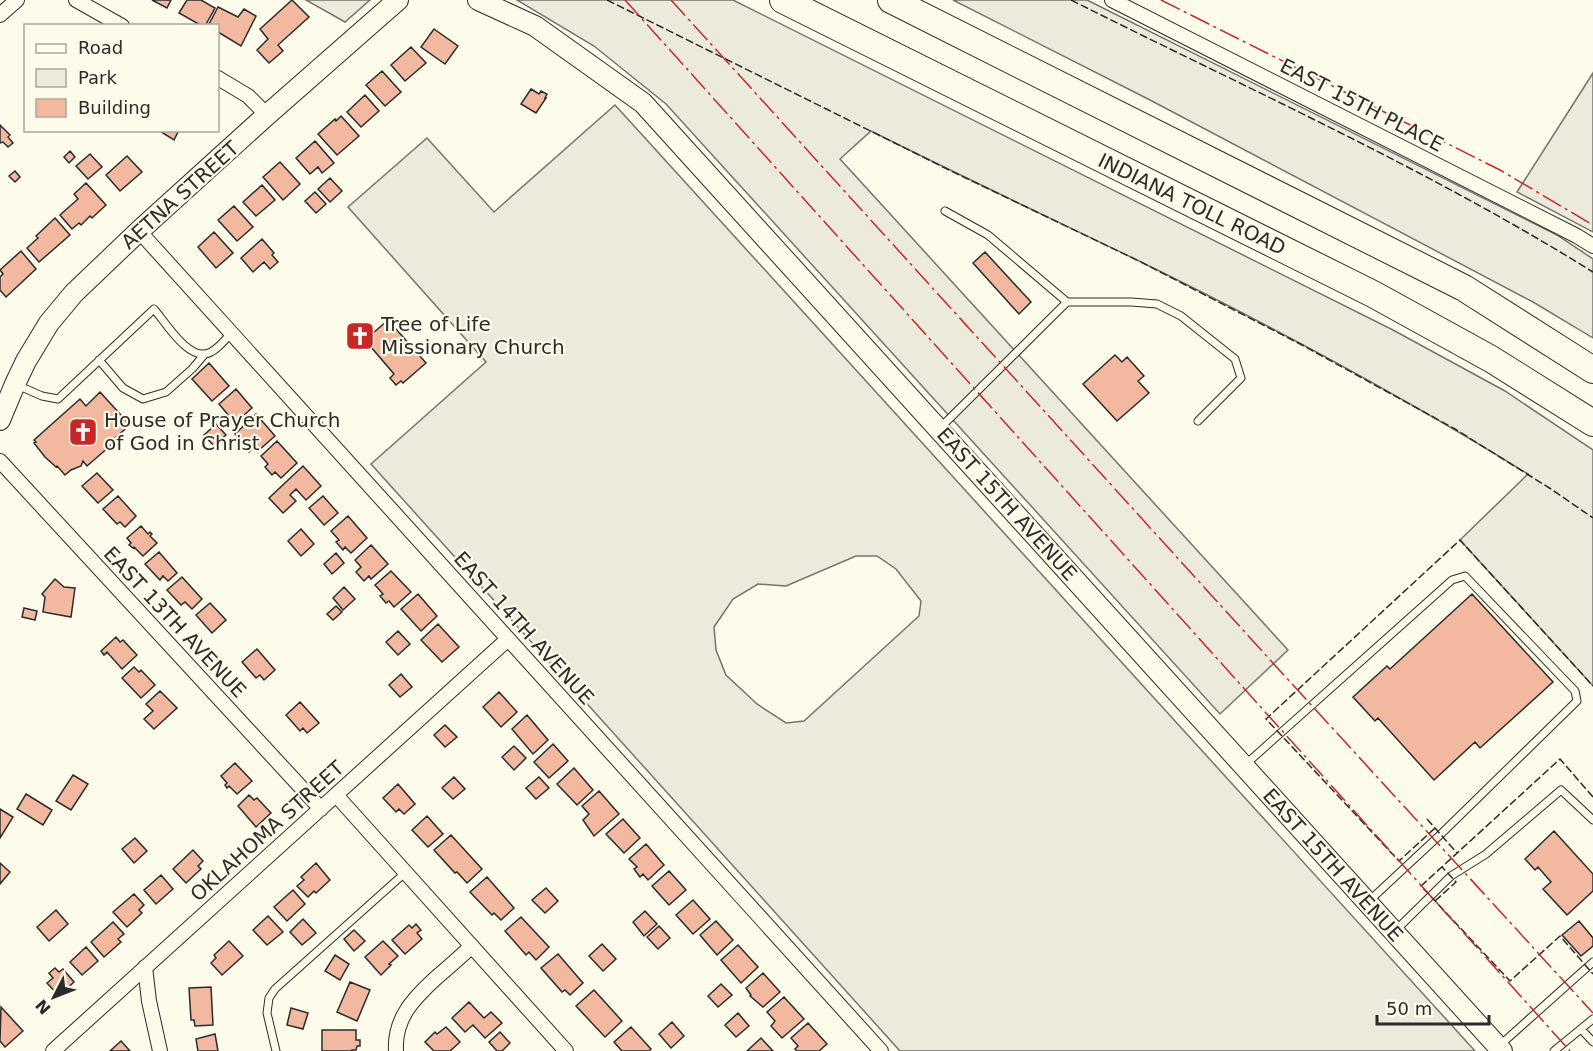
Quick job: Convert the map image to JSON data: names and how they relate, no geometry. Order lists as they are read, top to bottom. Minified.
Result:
{"streets":{"highway":["INDIANA TOLL ROAD"],"street":["EAST 15TH PLACE","AETNA STREET","EAST 15TH AVENUE","EAST 13TH AVENUE","EAST 14TH AVENUE","OKLAHOMA STREET"]},"crossings":[["AETNA STREET","EAST 14TH AVENUE"],["EAST 13TH AVENUE","OKLAHOMA STREET"],["EAST 14TH AVENUE","OKLAHOMA STREET"]],"places":{"church":["Tree of Life Missionary Church","House of Prayer Church of God in Christ"]},"legend":["Road","Park","Building"],"scale_bar":"50 m","north":"bottom left"}
